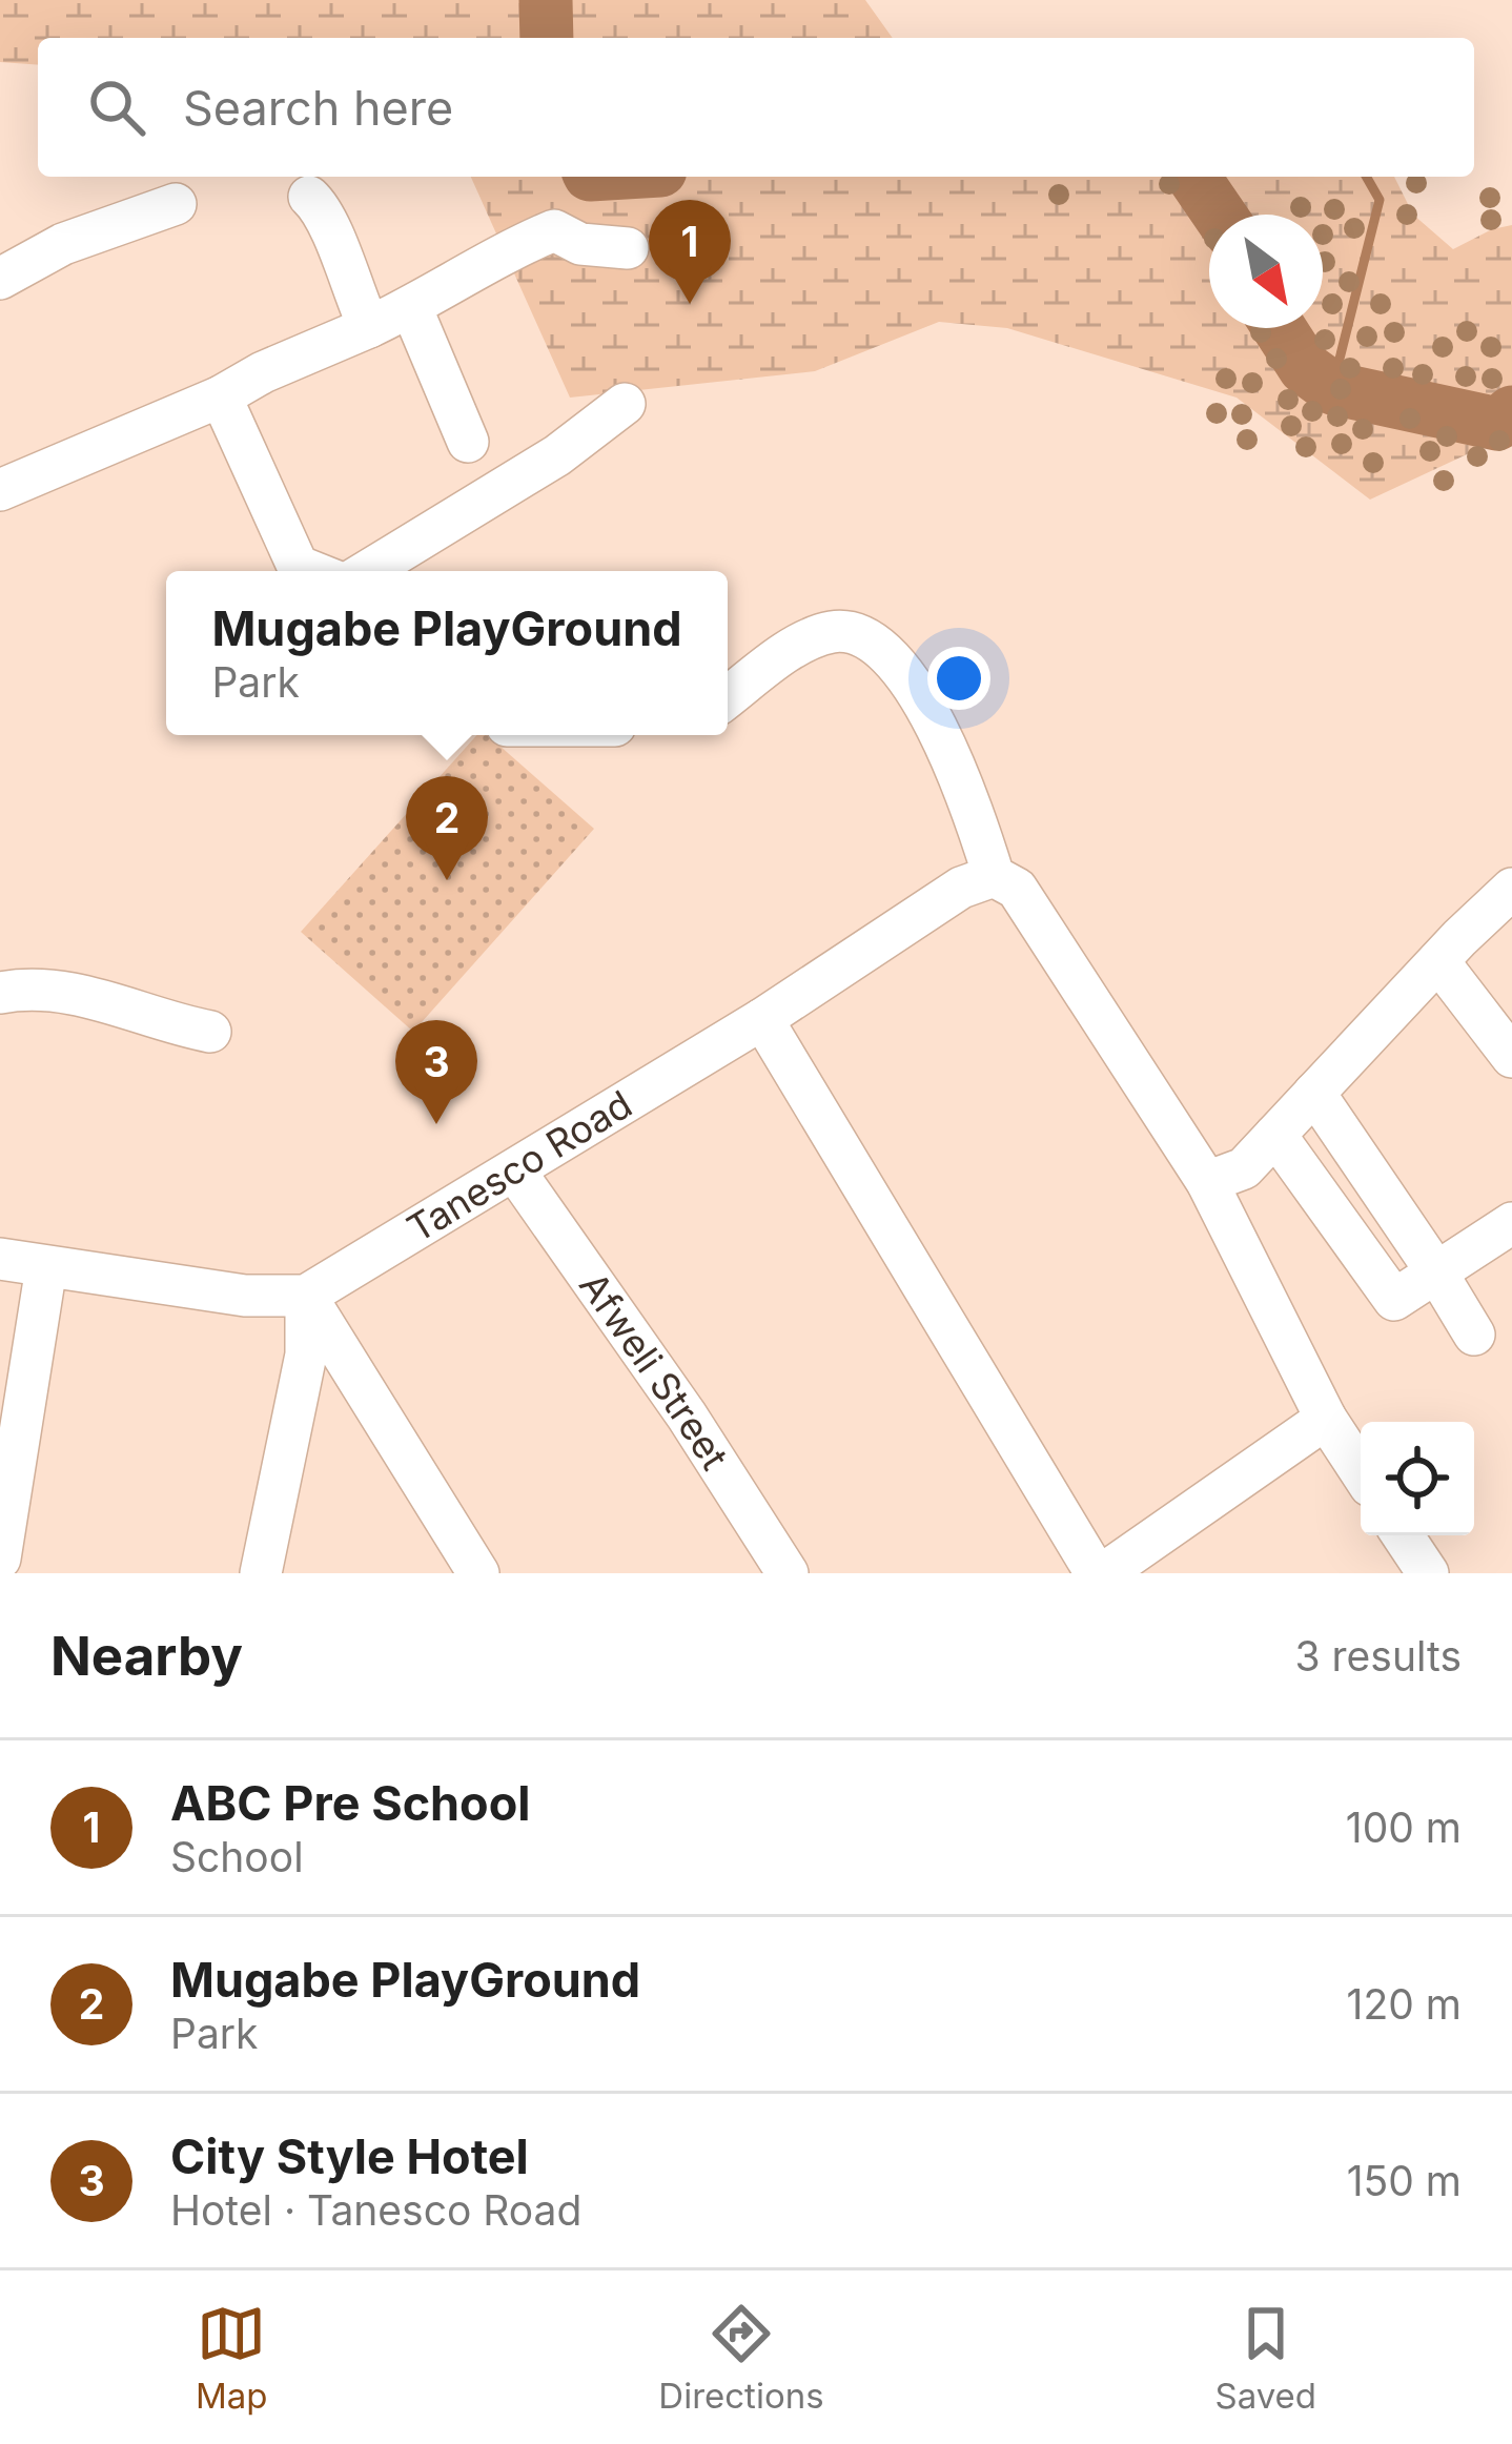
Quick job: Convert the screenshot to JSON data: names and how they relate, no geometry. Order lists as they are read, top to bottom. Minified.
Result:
{"streets":{"street":["Tanesco Road","Afweli Street"]},"crossings":[["Tanesco Road","Afweli Street"]],"north":"bottom right","page":{"search":"Search here","pins":["1","2","3"],"popup":["Mugabe PlayGround","Park"],"heading":["Nearby","3 results"],"list":[{"mark":"1","name":"ABC Pre School","note":"School","value":"100 m"},{"mark":"2","name":"Mugabe PlayGround","note":"Park","value":"120 m"},{"mark":"3","name":"City Style Hotel","note":"Hotel · Tanesco Road","value":"150 m"}],"nav":["Map","Directions","Saved"]}}
